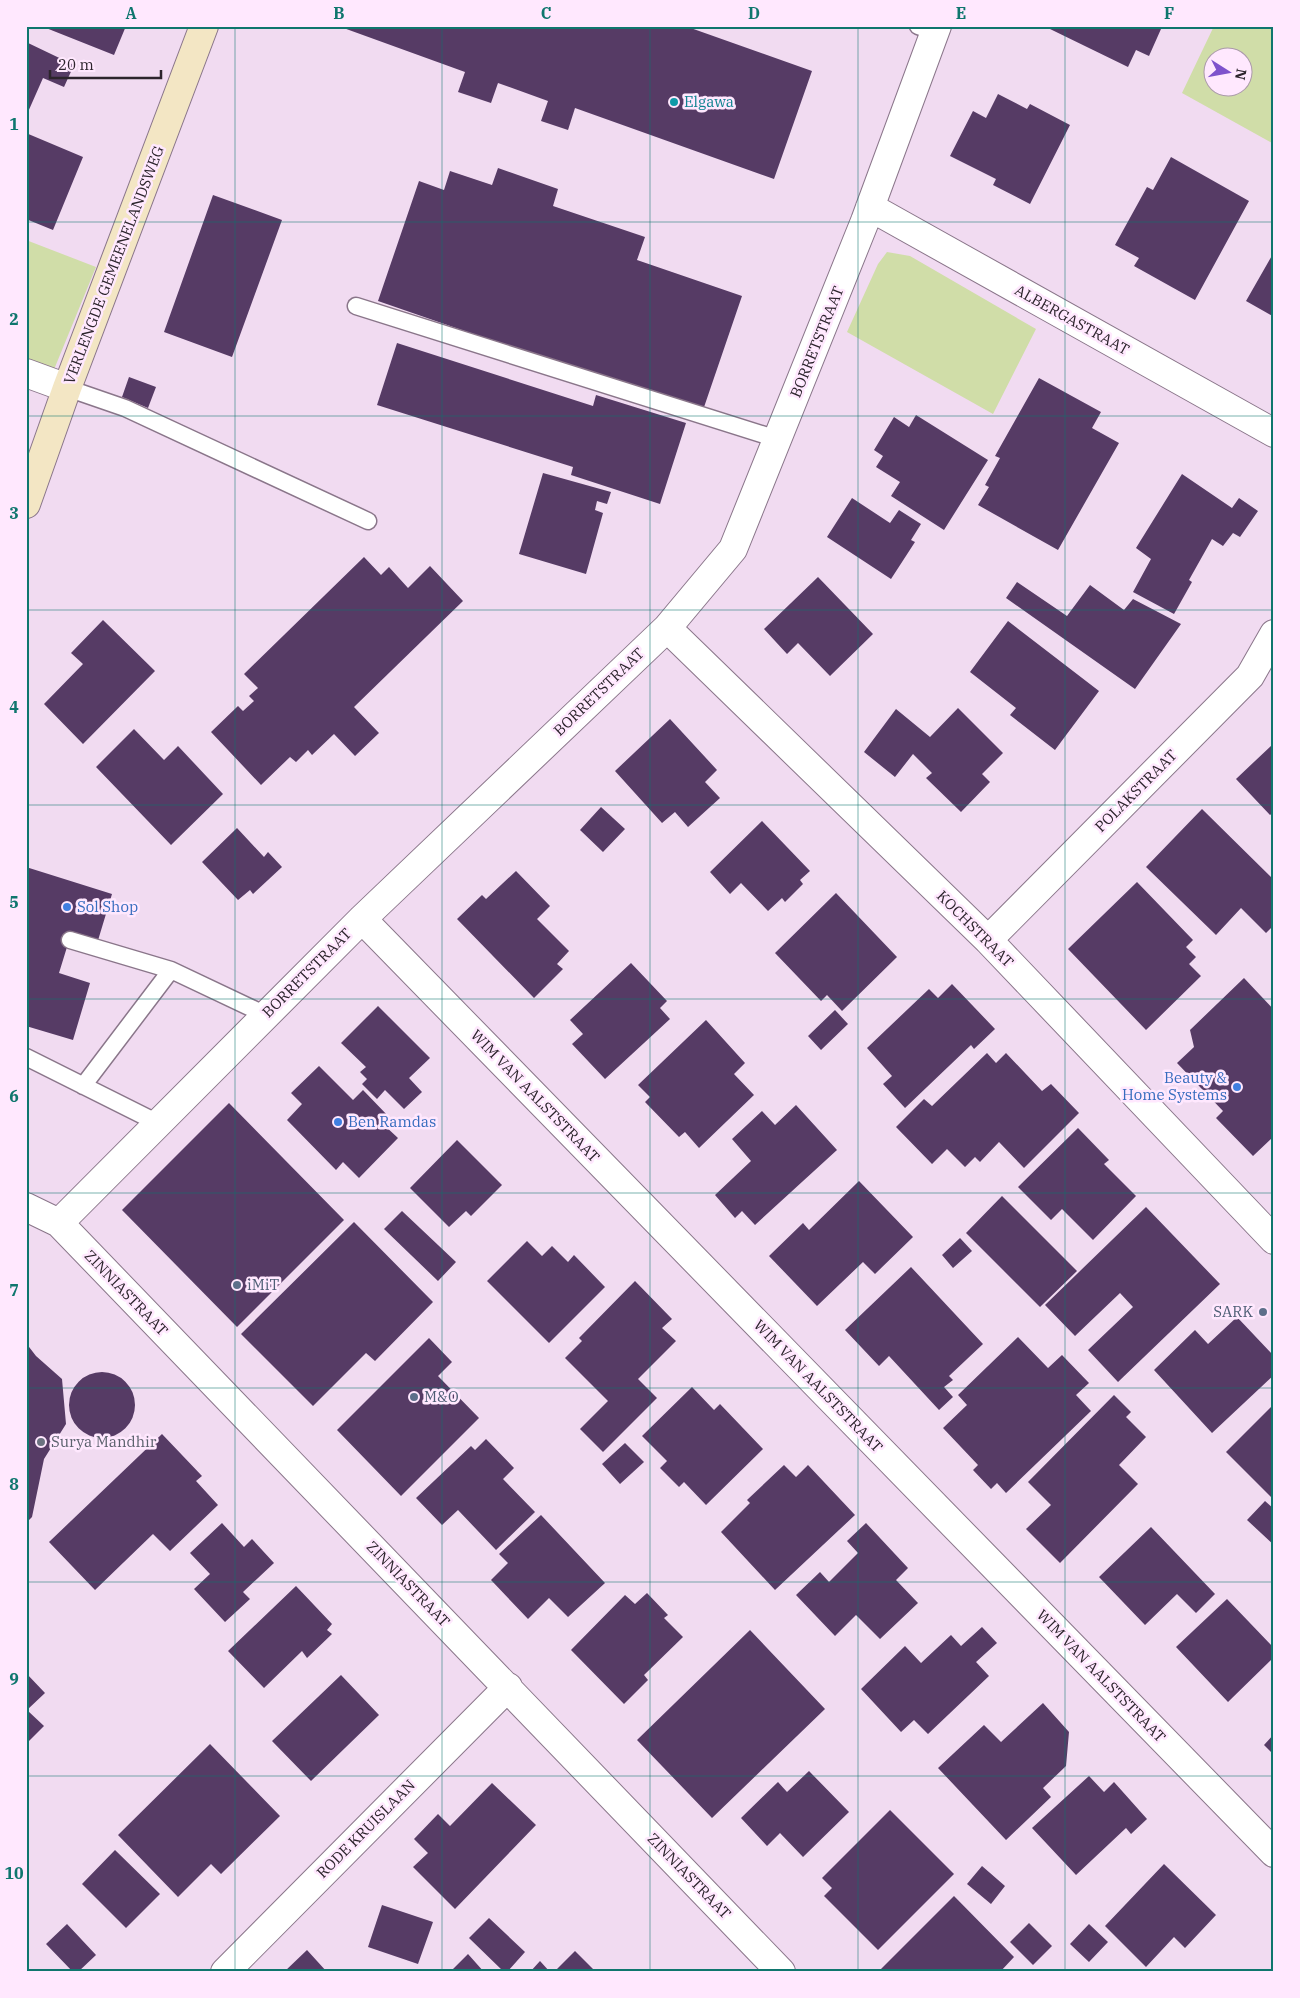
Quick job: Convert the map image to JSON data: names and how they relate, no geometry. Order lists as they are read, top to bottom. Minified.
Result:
{"streets":{"street":["VERLENGDE GEMEENELANDSWEG","ALBERGASTRAAT","BORRETSTRAAT","POLAKSTRAAT","KOCHSTRAAT","WIM VAN AALSTSTRAAT","ZINNIASTRAAT","RODE KRUISLAAN"]},"crossings":[["ALBERGASTRAAT","BORRETSTRAAT"],["BORRETSTRAAT","KOCHSTRAAT"],["BORRETSTRAAT","WIM VAN AALSTSTRAAT"],["BORRETSTRAAT","ZINNIASTRAAT"],["POLAKSTRAAT","KOCHSTRAAT"],["ZINNIASTRAAT","RODE KRUISLAAN"]],"places":["Elgawa","Sol Shop","Beauty & Home Systems","Ben Ramdas","iMiT","SARK","M&O","Surya Mandhir"],"scale_bar":"20 m","north":"right","grid":{"columns":["A","B","C","D","E","F"],"rows":["1","2","3","4","5","6","7","8","9","10"]}}
